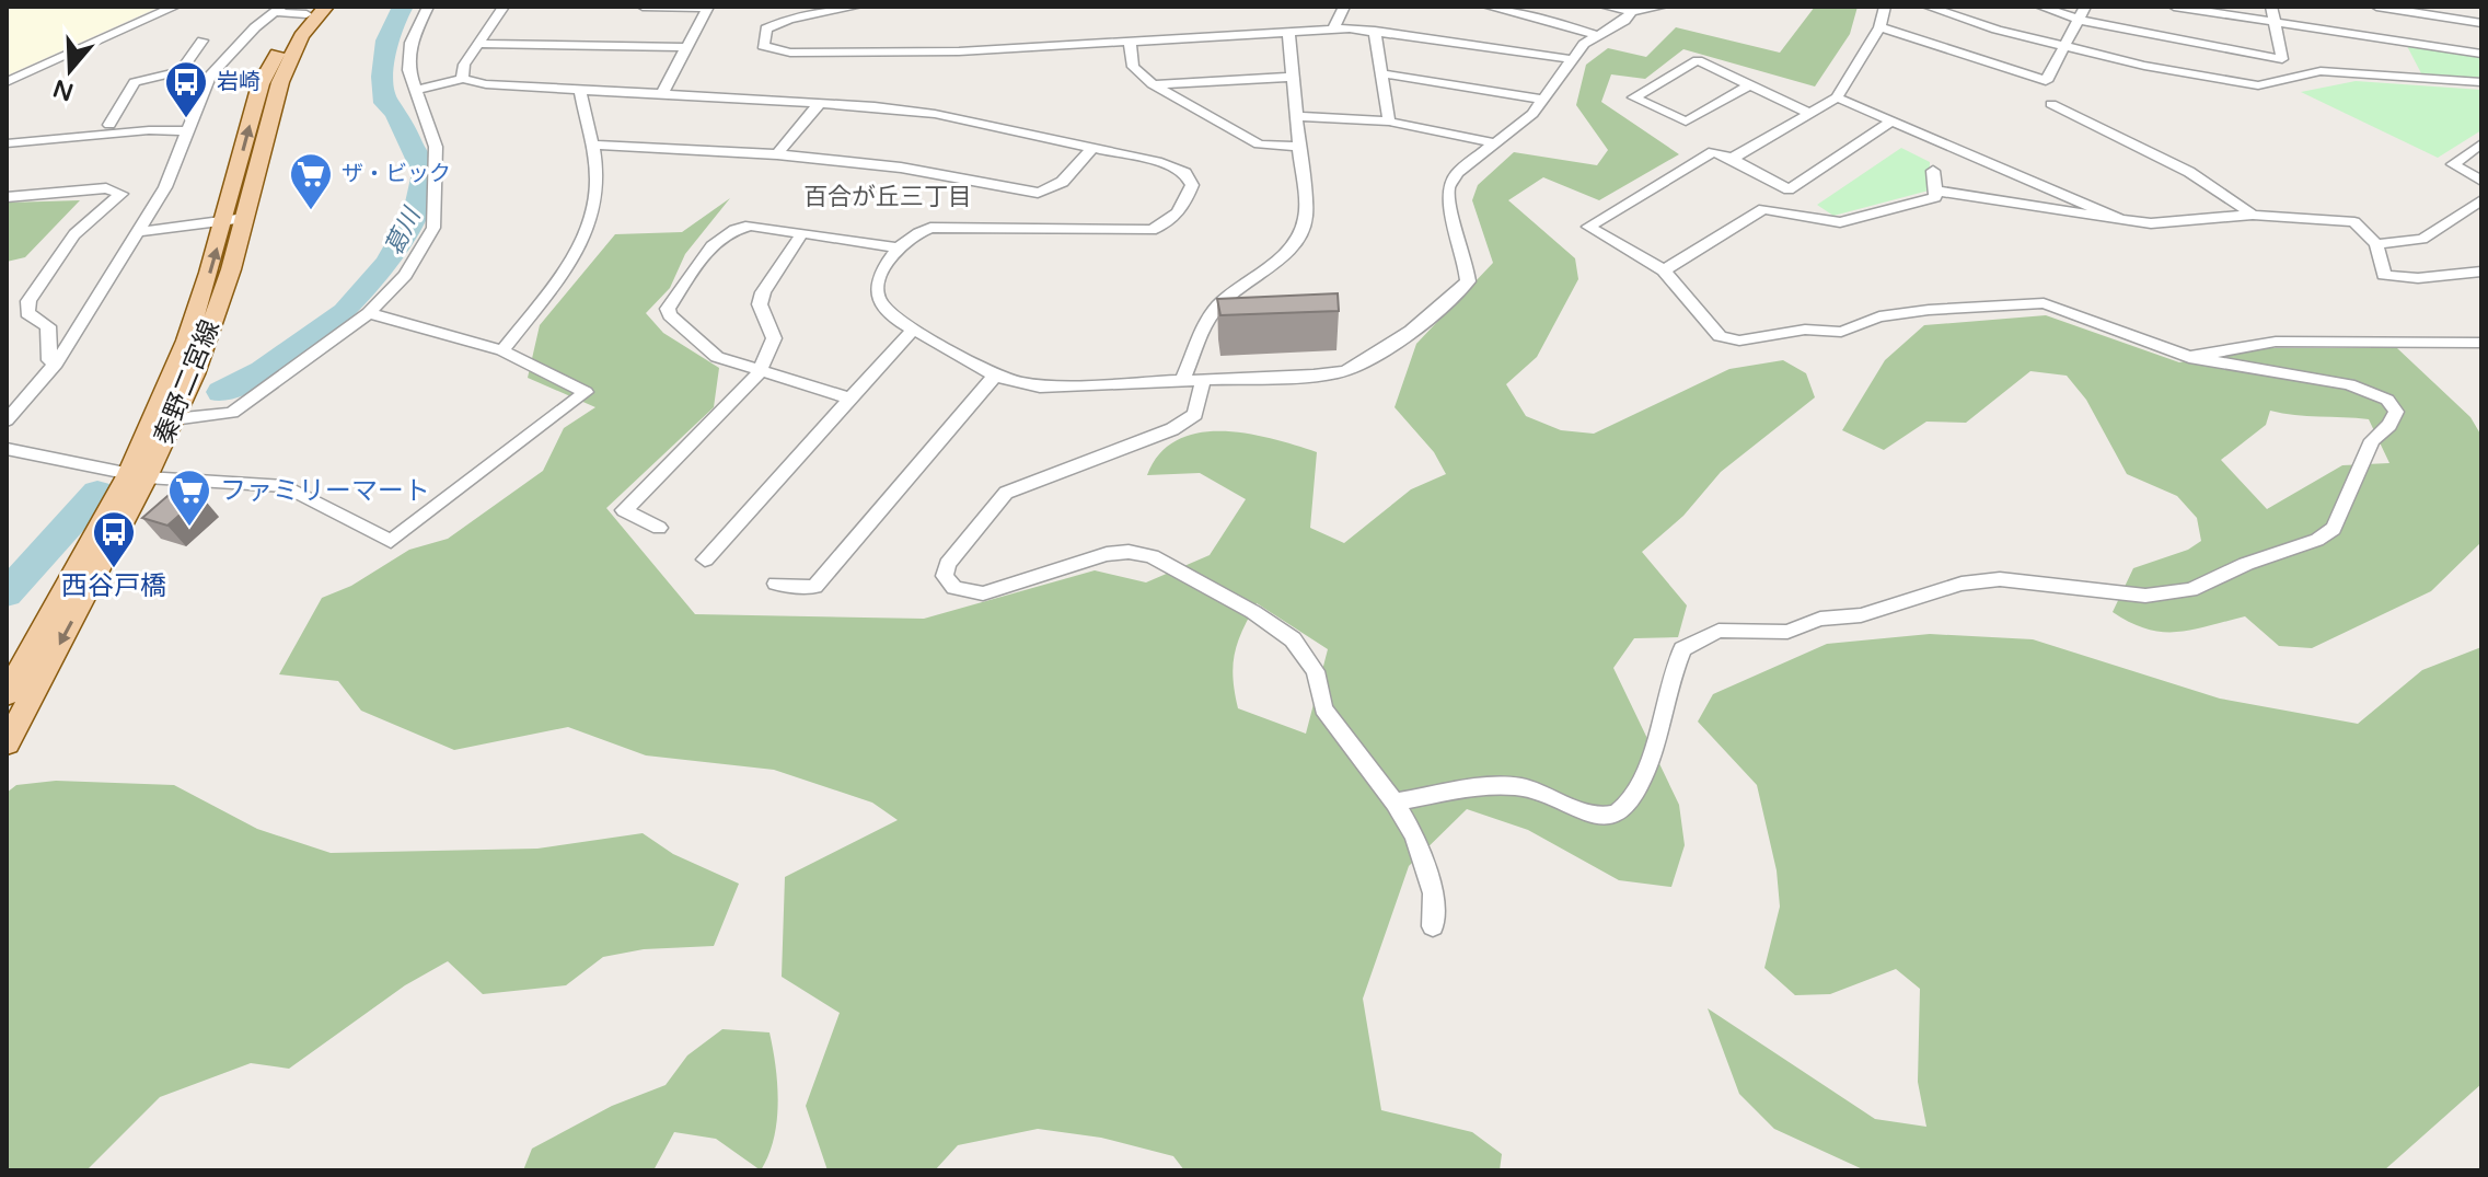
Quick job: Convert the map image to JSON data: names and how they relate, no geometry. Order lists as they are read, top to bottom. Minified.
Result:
{"streets":{"main road":["秦野二宮線"]},"districts":["百合が丘三丁目"],"water":["葛川"],"places":{"bus stop":["岩崎","西谷戸橋"],"supermarket":["ザ・ビック","ファミリーマート"]},"north":"bottom"}
